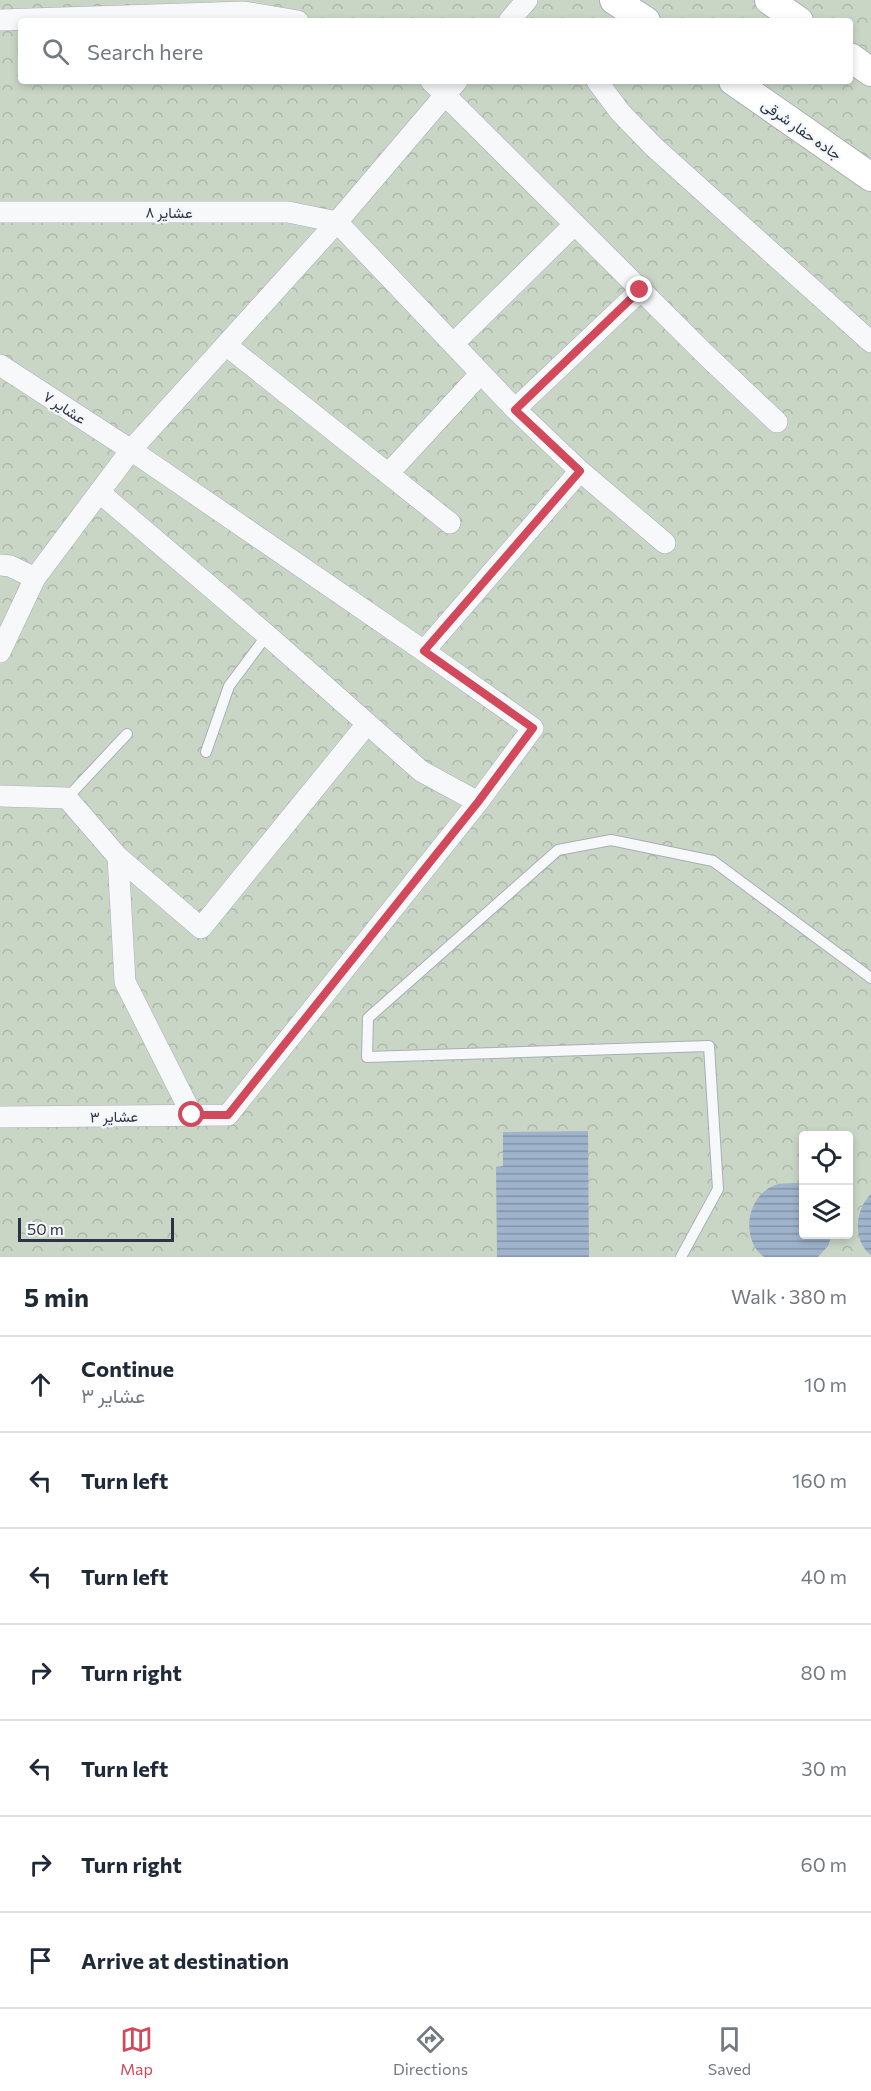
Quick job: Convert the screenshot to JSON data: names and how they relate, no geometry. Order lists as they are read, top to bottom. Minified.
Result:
{"streets":{"main road":["جاده حفار شرقی"],"street":["عشایر ۸","عشایر ۷","عشایر ۳"]},"crossings":[["عشایر ۷","عشایر ۳"]],"scale_bar":"50 m","page":{"search":"Search here","scale":"50 m","heading":["5 min","Walk · 380 m"],"list":[["Continue","عشایر ۳","10 m"],["Turn left","160 m"],["Turn left","40 m"],["Turn right","80 m"],["Turn left","30 m"],["Turn right","60 m"],"Arrive at destination"],"nav":["Map","Directions","Saved"]}}
